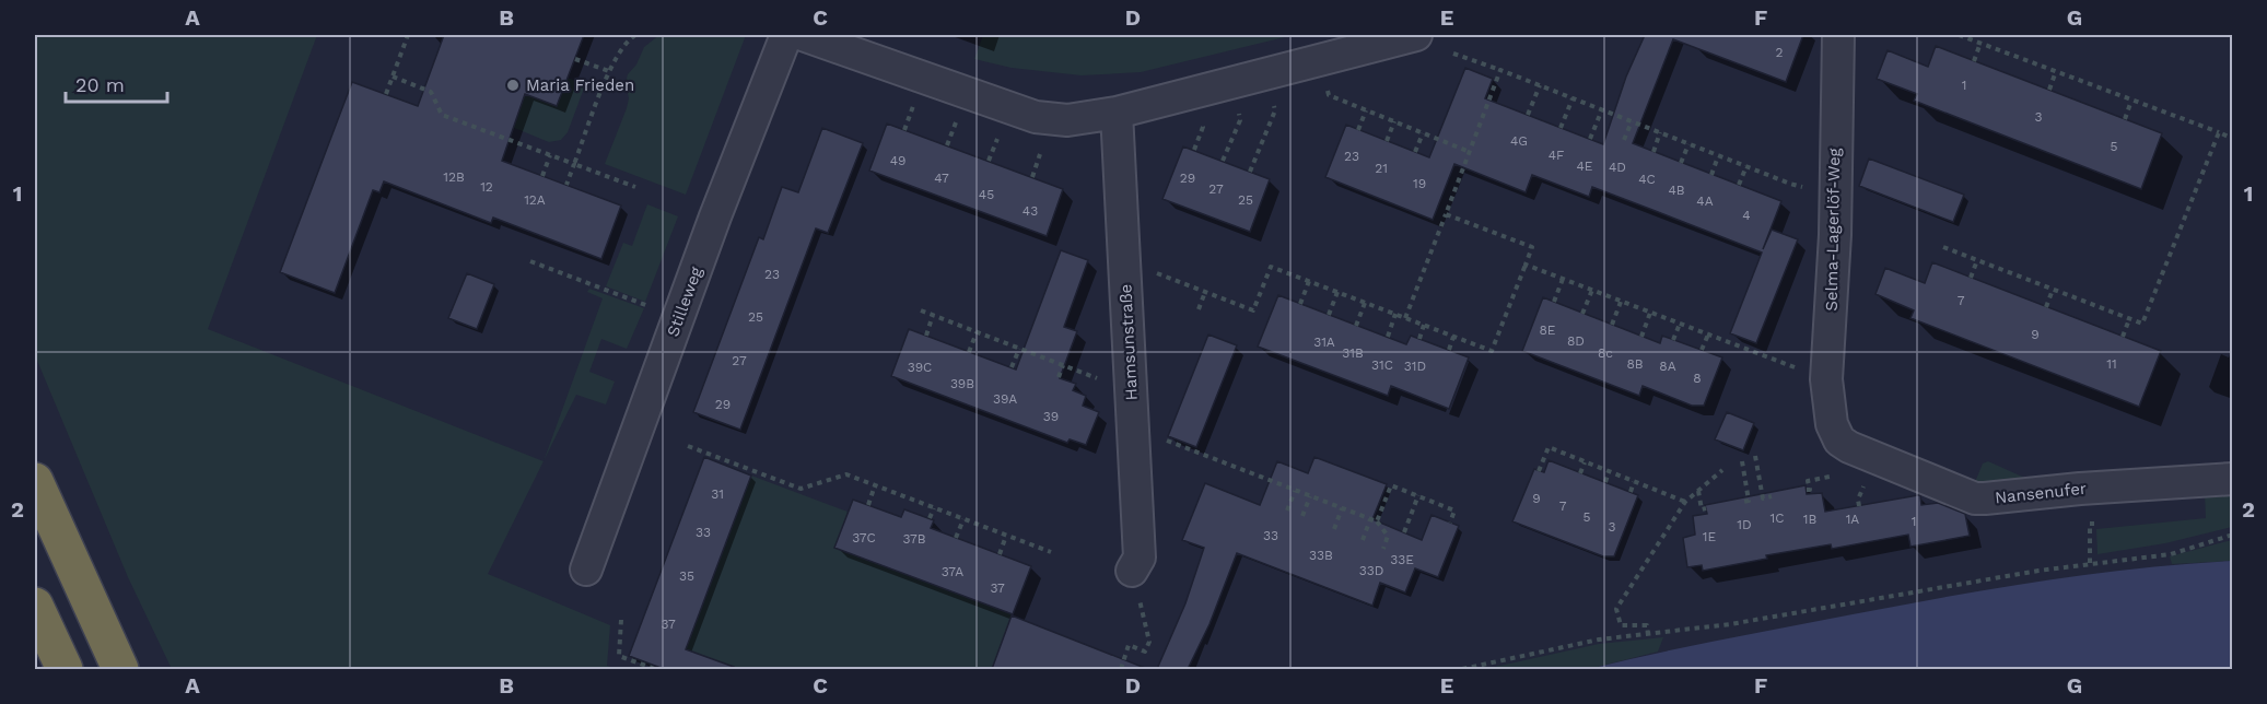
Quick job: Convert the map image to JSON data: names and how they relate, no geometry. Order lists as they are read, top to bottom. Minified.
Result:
{"streets":{"street":["Selma-Lagerlöf-Weg","Stilleweg","Hamsunstraße","Nansenufer"]},"crossings":[["Selma-Lagerlöf-Weg","Nansenufer"]],"places":["Maria Frieden"],"house_numbers":["2","1","3","4G","5","4F","23","49","4E","4D","21","12B","47","29","4C","19","12","27","4B","45","12A","25","4A","43","4","23","7","25","8E","9","8D","31A","31B","8c","27","8B","11","31C","31D","8A","39C","8","39B","39A","29","39","31","9","7","5","1C","1B","1A","1","1D","3","33","33","1E","37C","37B","33B","33E","33D","37A","35","37","37"],"scale_bar":"20 m","grid":{"columns":["A","B","C","D","E","F","G"],"rows":["1","2"]}}
